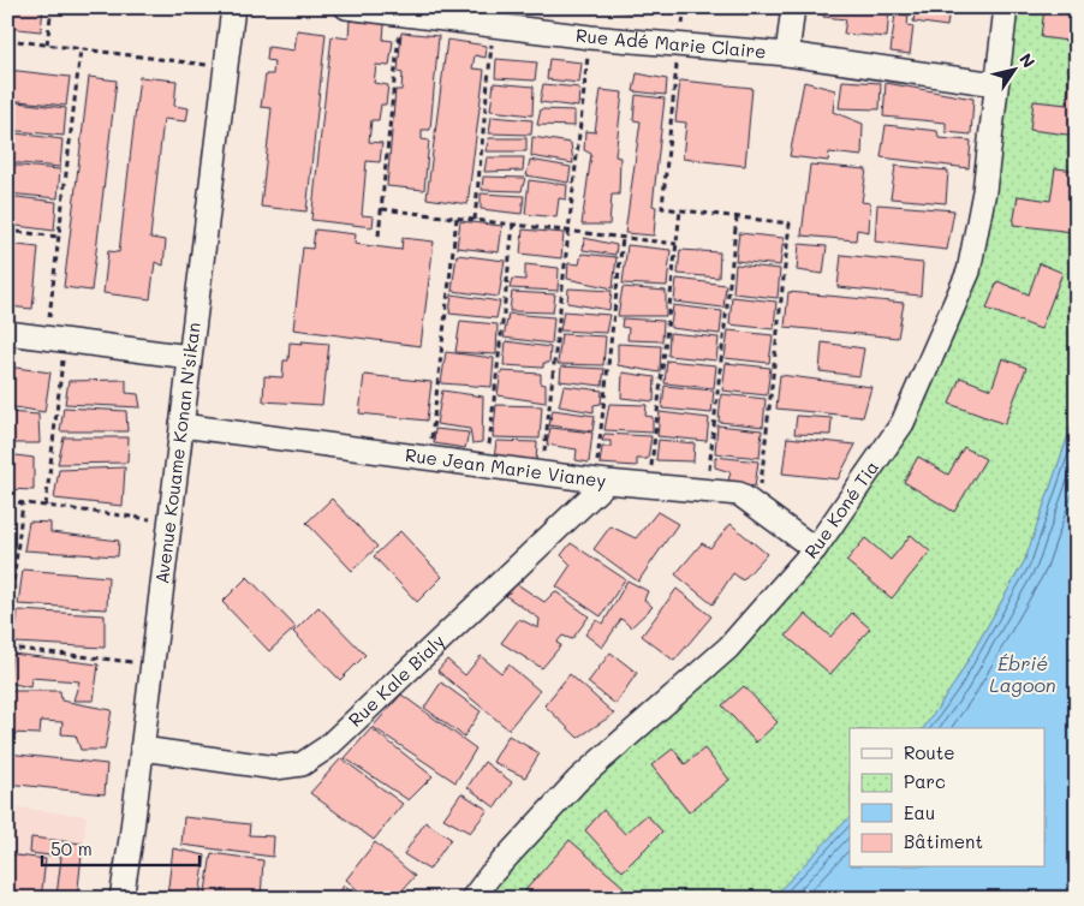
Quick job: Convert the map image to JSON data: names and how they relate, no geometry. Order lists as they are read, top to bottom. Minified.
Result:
{"streets":{"street":["Rue Adé Marie Claire","Avenue Kouame Konan N'sikan","Rue Jean Marie Vianey","Rue Koné Tia","Rue Kale Bialy"]},"crossings":[["Rue Adé Marie Claire","Rue Koné Tia"],["Avenue Kouame Konan N'sikan","Rue Jean Marie Vianey"],["Avenue Kouame Konan N'sikan","Rue Kale Bialy"],["Rue Jean Marie Vianey","Rue Koné Tia"],["Rue Jean Marie Vianey","Rue Kale Bialy"]],"water":["Ébrié Lagoon"],"legend":["Route","Parc","Eau","Bâtiment"],"scale_bar":"50 m","north":"top right"}
